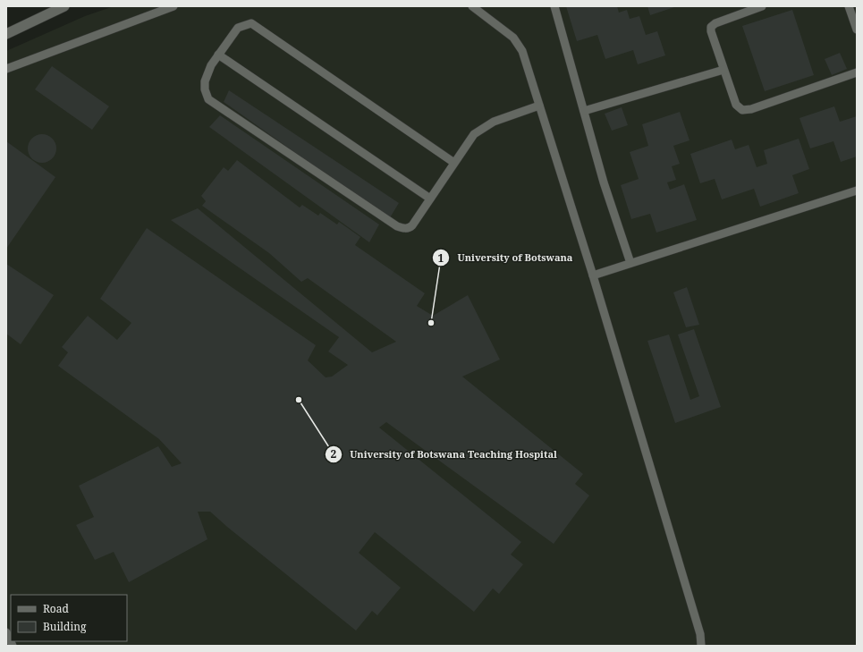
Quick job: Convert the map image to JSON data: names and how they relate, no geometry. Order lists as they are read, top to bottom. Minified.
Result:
{"places":["University of Botswana","University of Botswana Teaching Hospital"],"legend":["Road","Building"]}
